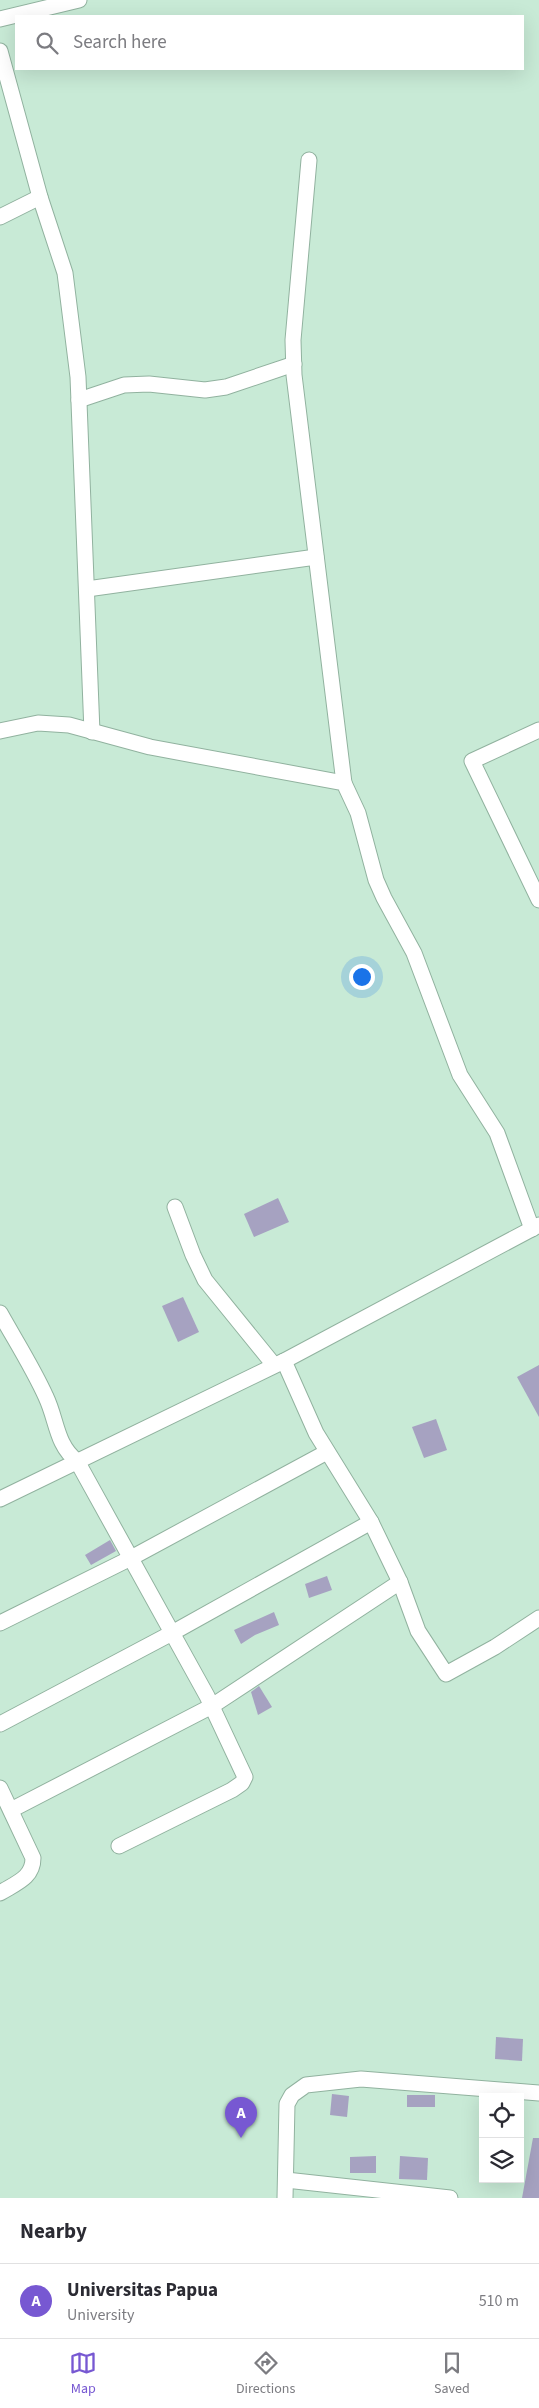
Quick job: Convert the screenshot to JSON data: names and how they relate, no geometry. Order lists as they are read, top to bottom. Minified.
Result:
{"page":{"search":"Search here","pins":"A","heading":"Nearby","list":[{"mark":"A","name":"Universitas Papua","note":"University","value":"510 m"}],"nav":["Map","Directions","Saved"]}}
